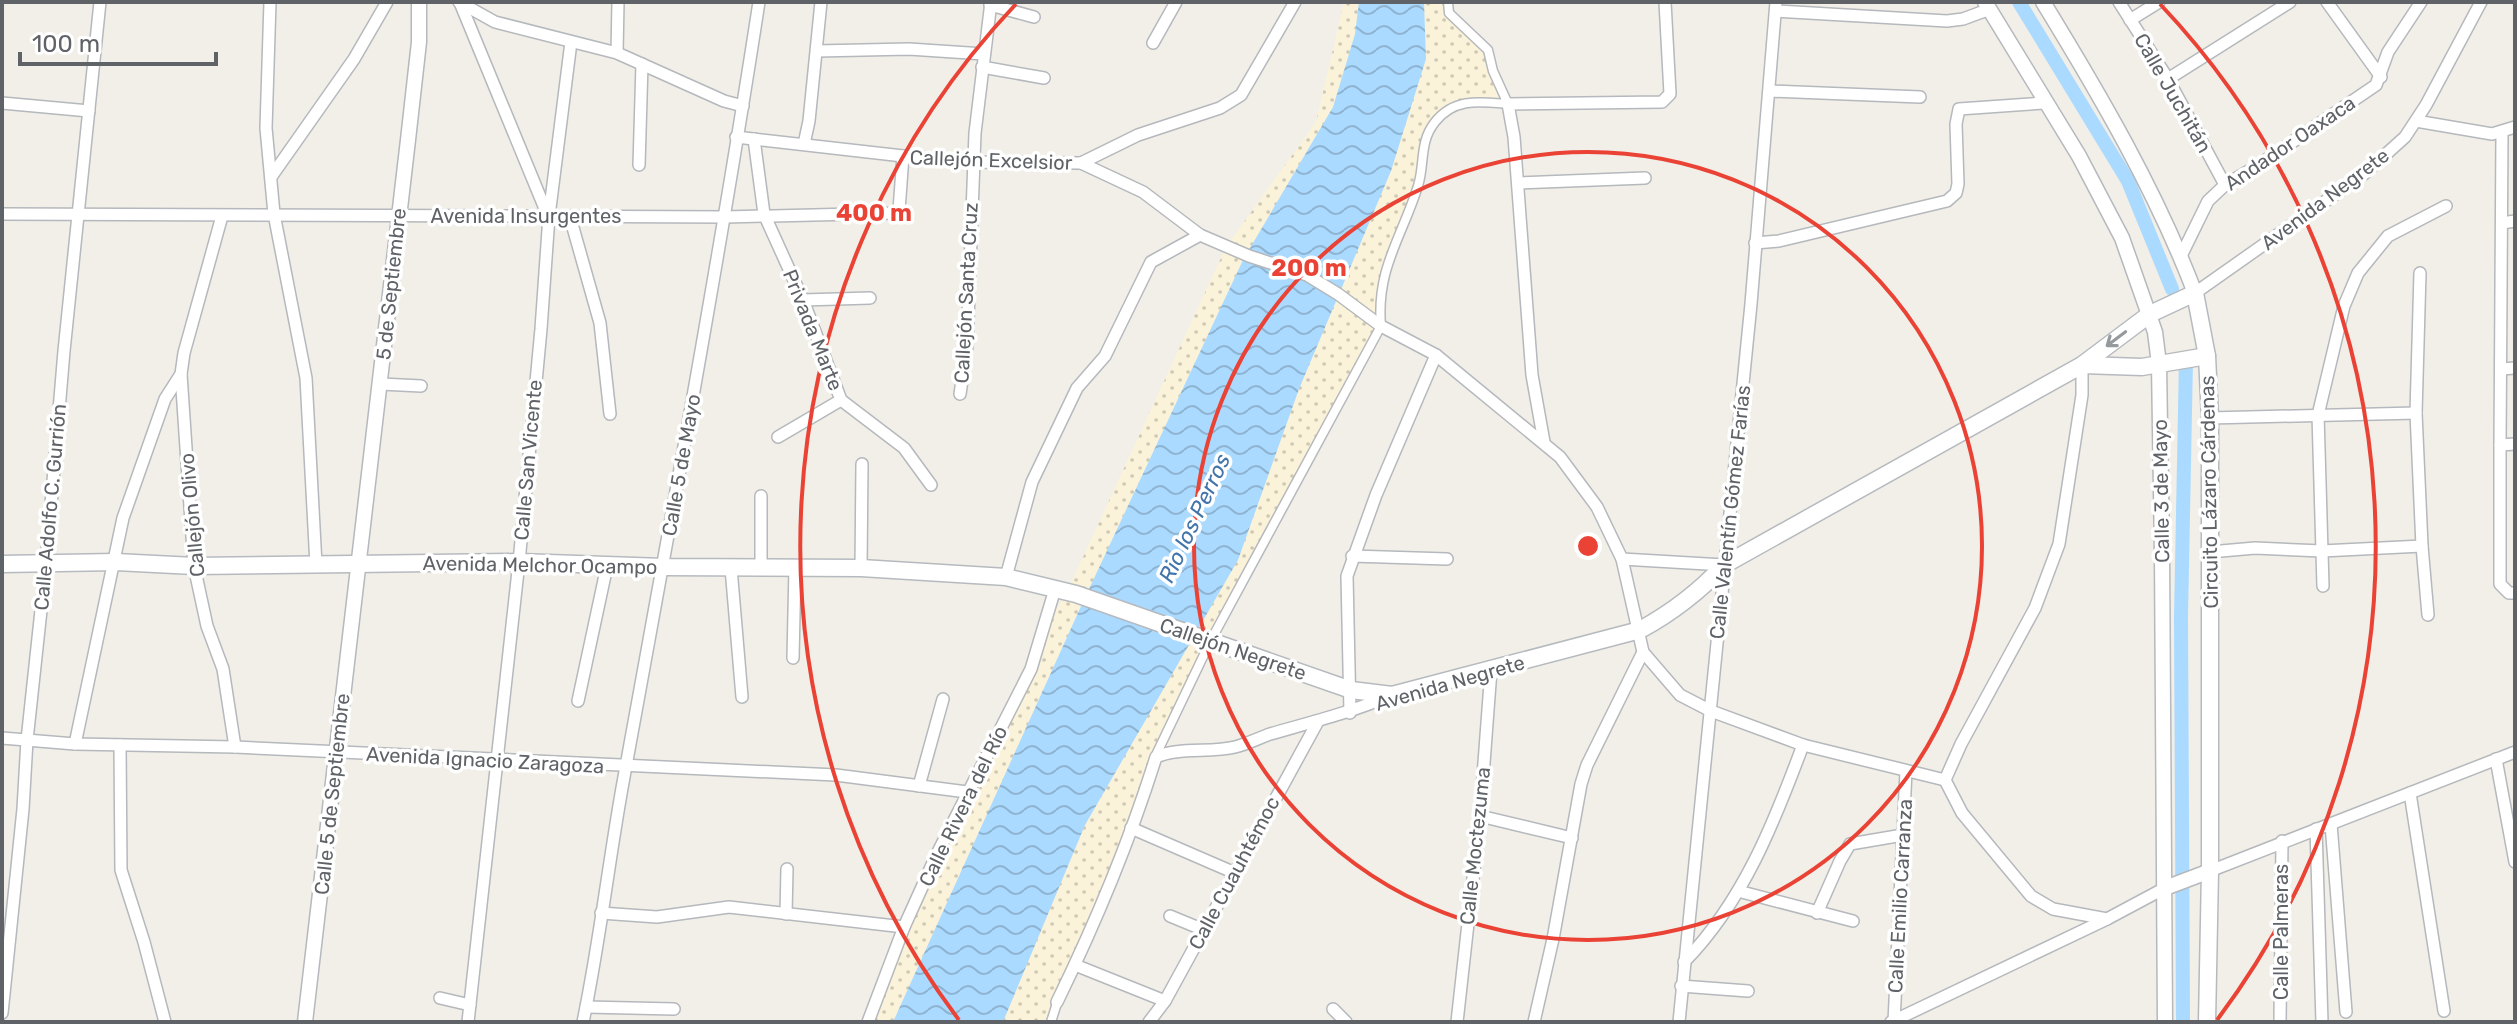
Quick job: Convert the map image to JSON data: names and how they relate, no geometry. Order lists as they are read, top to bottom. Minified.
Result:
{"streets":{"main road":["Avenida Negrete","Circuito Lázaro Cárdenas","Avenida Melchor Ocampo","Callejón Negrete"],"street":["Calle Juchitán","Andador Oaxaca","Callejón Excelsior","Avenida Insurgentes","5 de Septiembre","Callejón Santa Cruz","Privada Marte","Calle San Vicente","Calle 5 de Mayo","Calle 3 de Mayo","Calle Adolfo C. Gurrión","Calle Valentín Gómez Farías","Callejón Olivo","Avenida Ignacio Zaragoza","Calle 5 de Septiembre","Calle Rivera del Río","Calle Moctezuma","Calle Cuauhtémoc","Calle Emilio Carranza","Calle Palmeras"]},"crossings":[["Calle Juchitán","Andador Oaxaca"],["Andador Oaxaca","Circuito Lázaro Cárdenas"],["Callejón Excelsior","Avenida Negrete"],["Callejón Excelsior","Avenida Insurgentes"],["Callejón Excelsior","Callejón Santa Cruz"],["Callejón Excelsior","Privada Marte"],["Callejón Excelsior","Calle 5 de Mayo"],["Avenida Negrete","Calle 3 de Mayo"],["Avenida Negrete","Circuito Lázaro Cárdenas"],["Avenida Negrete","Calle Valentín Gómez Farías"],["Avenida Negrete","Callejón Negrete"],["Avenida Negrete","Calle Moctezuma"],["Avenida Negrete","Calle Cuauhtémoc"],["Avenida Insurgentes","5 de Septiembre"],["Avenida Insurgentes","Privada Marte"],["Avenida Insurgentes","Calle San Vicente"],["Avenida Insurgentes","Calle 5 de Mayo"],["Avenida Insurgentes","Calle Adolfo C. Gurrión"],["5 de Septiembre","Avenida Melchor Ocampo"],["5 de Septiembre","Calle 5 de Septiembre"],["Calle San Vicente","Avenida Melchor Ocampo"],["Calle San Vicente","Avenida Ignacio Zaragoza"],["Calle 5 de Mayo","Avenida Melchor Ocampo"],["Calle 5 de Mayo","Avenida Ignacio Zaragoza"],["Calle Adolfo C. Gurrión","Avenida Melchor Ocampo"],["Calle Adolfo C. Gurrión","Avenida Ignacio Zaragoza"],["Callejón Olivo","Avenida Melchor Ocampo"],["Callejón Olivo","Avenida Ignacio Zaragoza"],["Avenida Melchor Ocampo","Callejón Negrete"],["Avenida Melchor Ocampo","Calle 5 de Septiembre"],["Avenida Melchor Ocampo","Calle Rivera del Río"],["Avenida Ignacio Zaragoza","Calle 5 de Septiembre"],["Avenida Ignacio Zaragoza","Calle Rivera del Río"]],"water":["Rio los Perros"],"scale_bar":"100 m","rings":["400 m","200 m"]}
